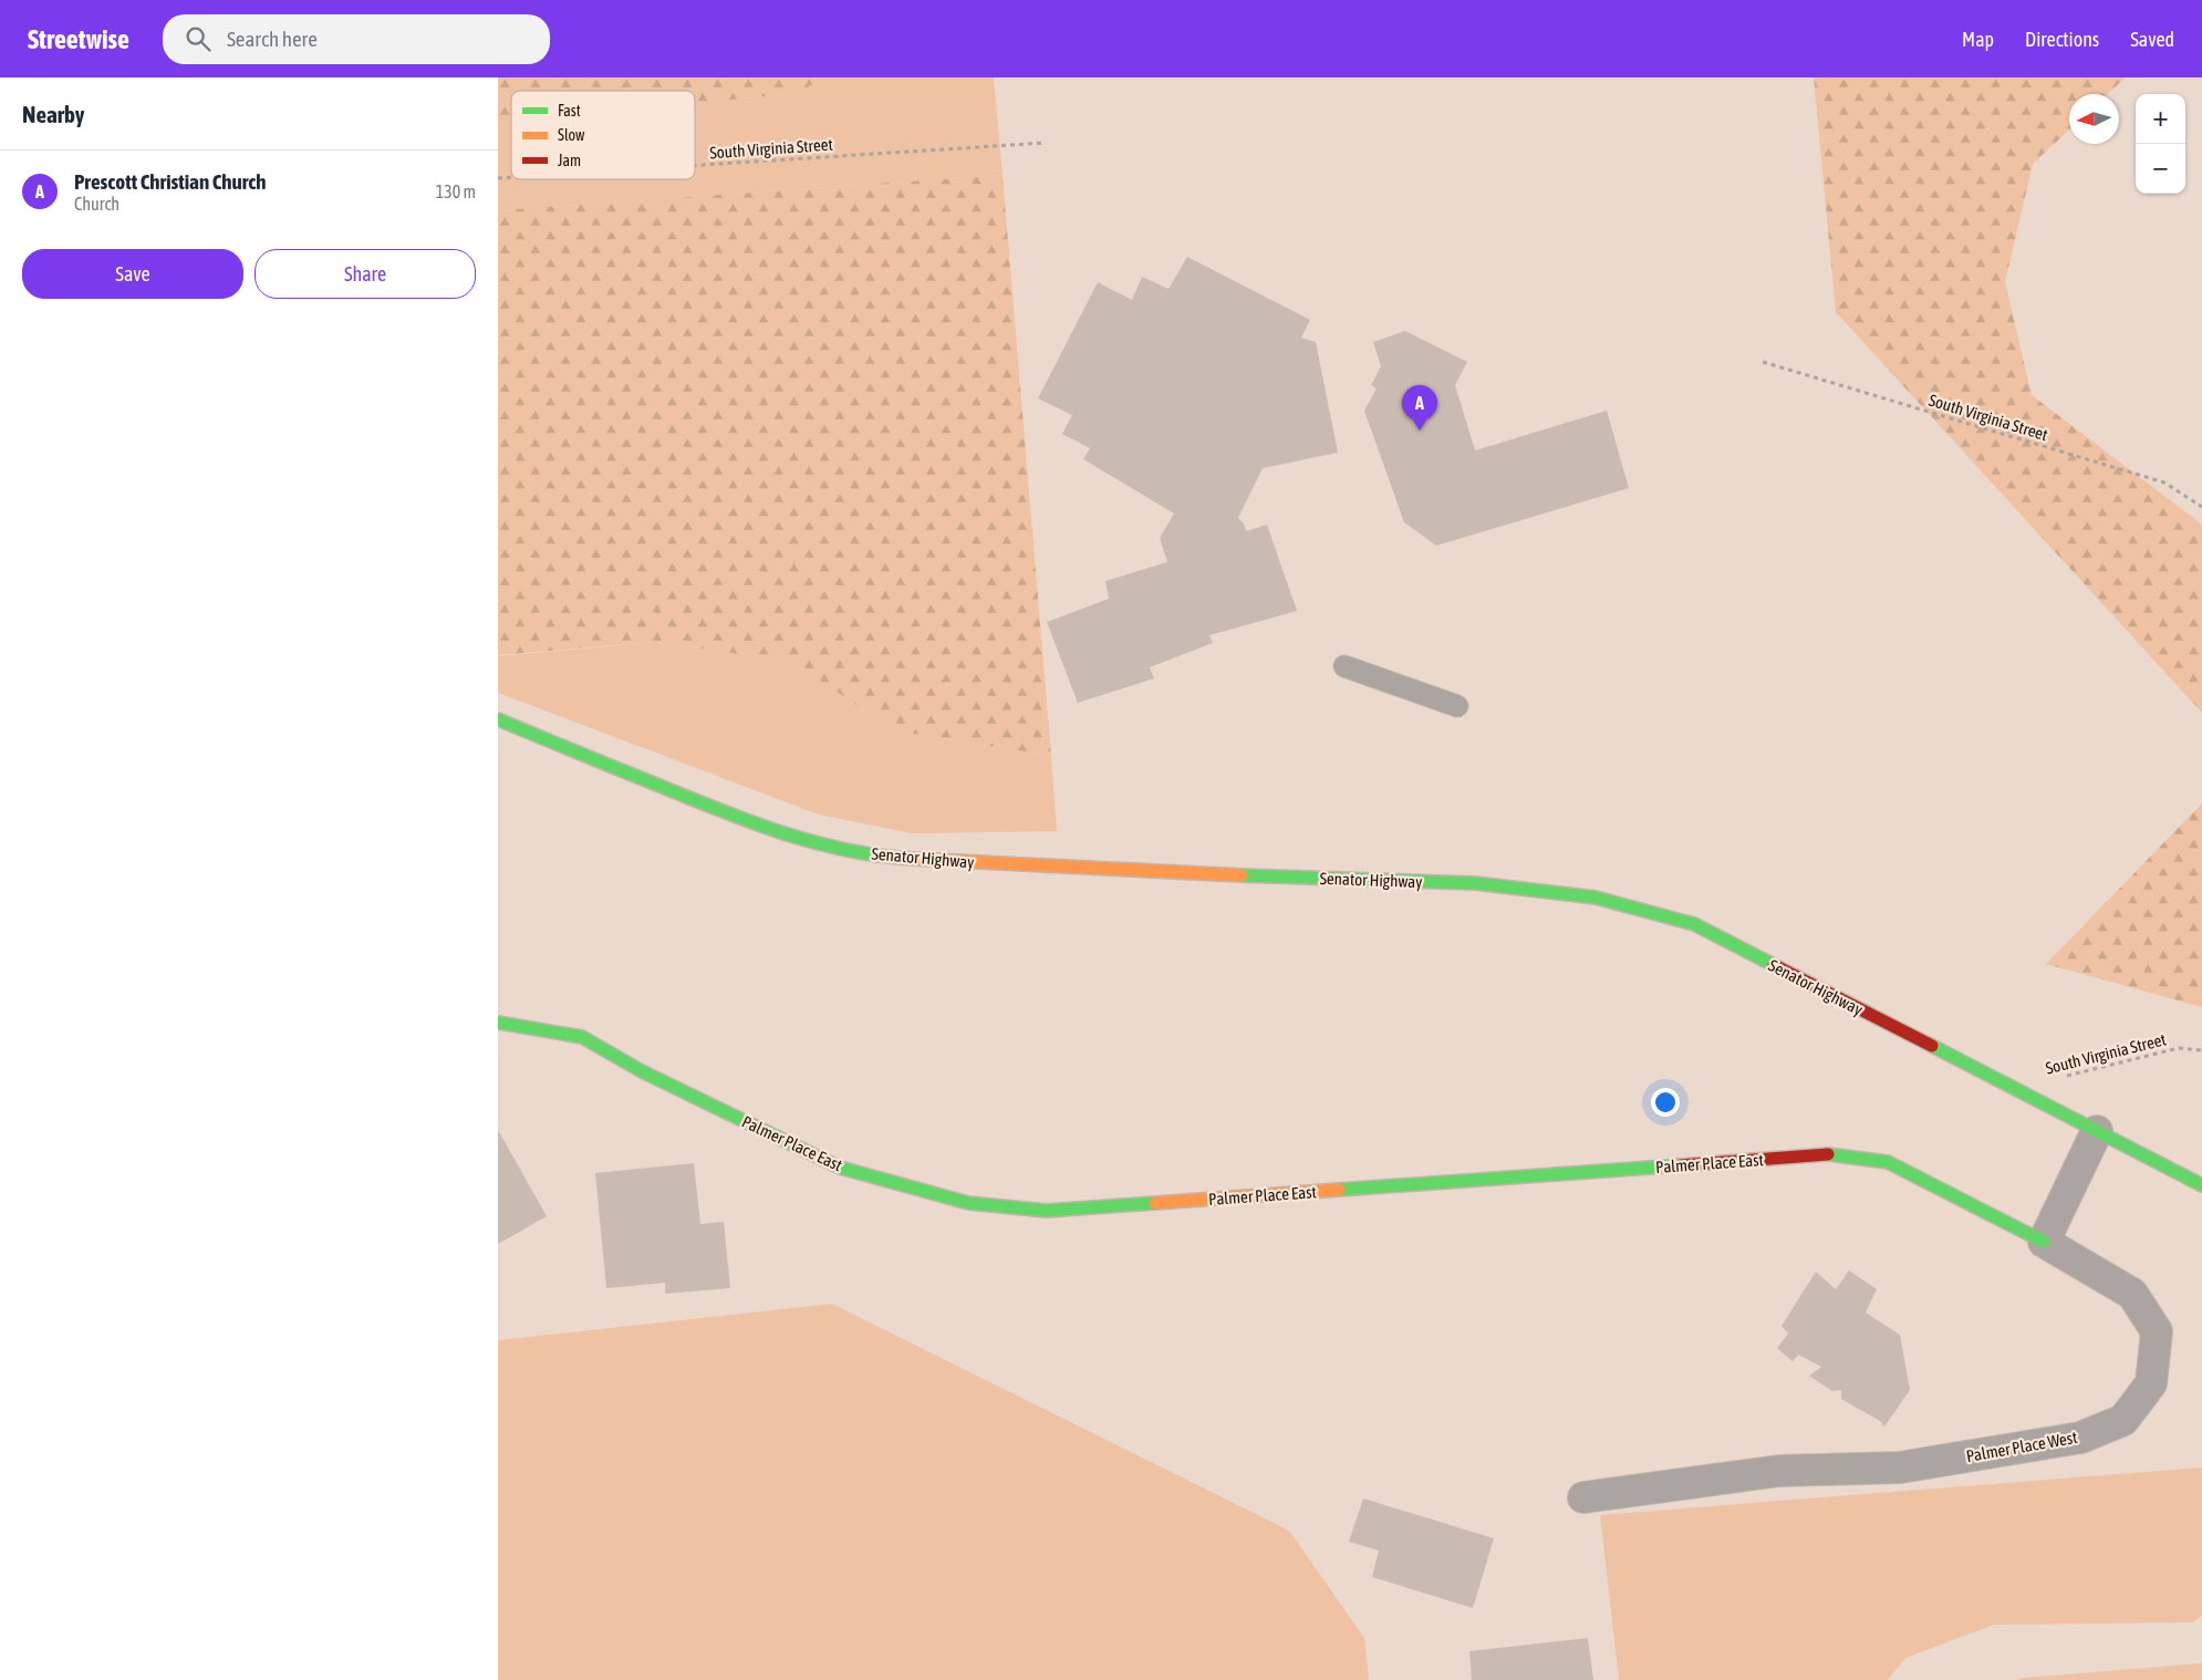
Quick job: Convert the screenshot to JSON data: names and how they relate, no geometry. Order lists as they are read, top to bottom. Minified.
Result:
{"streets":{"street":["Senator Highway","Palmer Place East","Palmer Place West"],"path":["South Virginia Street"]},"crossings":[["Palmer Place East","Palmer Place West"]],"legend":["Fast","Slow","Jam"],"north":"left","page":{"header":"Streetwise","search":"Search here","nav":["Map","Directions","Saved"],"heading":"Nearby","map_buttons":["+","−"],"list":[{"mark":"A","name":"Prescott Christian Church","note":"Church","value":"130 m"}],"buttons":["Save","Share"],"pins":"A"}}
